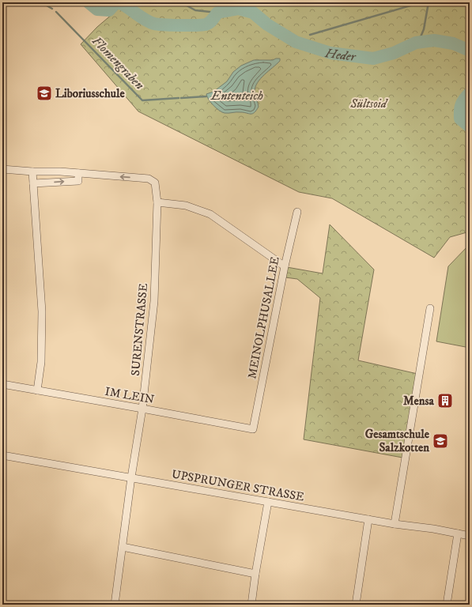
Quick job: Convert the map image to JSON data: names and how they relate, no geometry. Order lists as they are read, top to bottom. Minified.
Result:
{"streets":{"street":["MEINOLPHUSALLEE","SURENSTRASSE","IM LEIN","UPSPRUNGER STRASSE"]},"crossings":[["MEINOLPHUSALLEE","IM LEIN"],["SURENSTRASSE","IM LEIN"],["SURENSTRASSE","UPSPRUNGER STRASSE"]],"water":["Heder","Flomengraben","Ententeich"],"parks":["Sültsoid"],"places":{"school or university":["Liboriusschule","Gesamtschule Salzkotten"],"building":["Mensa"]}}
